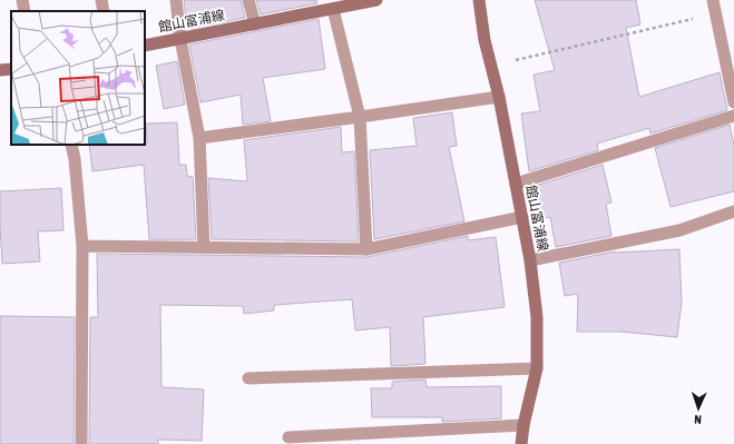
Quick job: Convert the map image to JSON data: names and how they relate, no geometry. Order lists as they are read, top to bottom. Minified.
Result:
{"streets":{"main road":["館山富浦線"]},"north":"bottom"}
